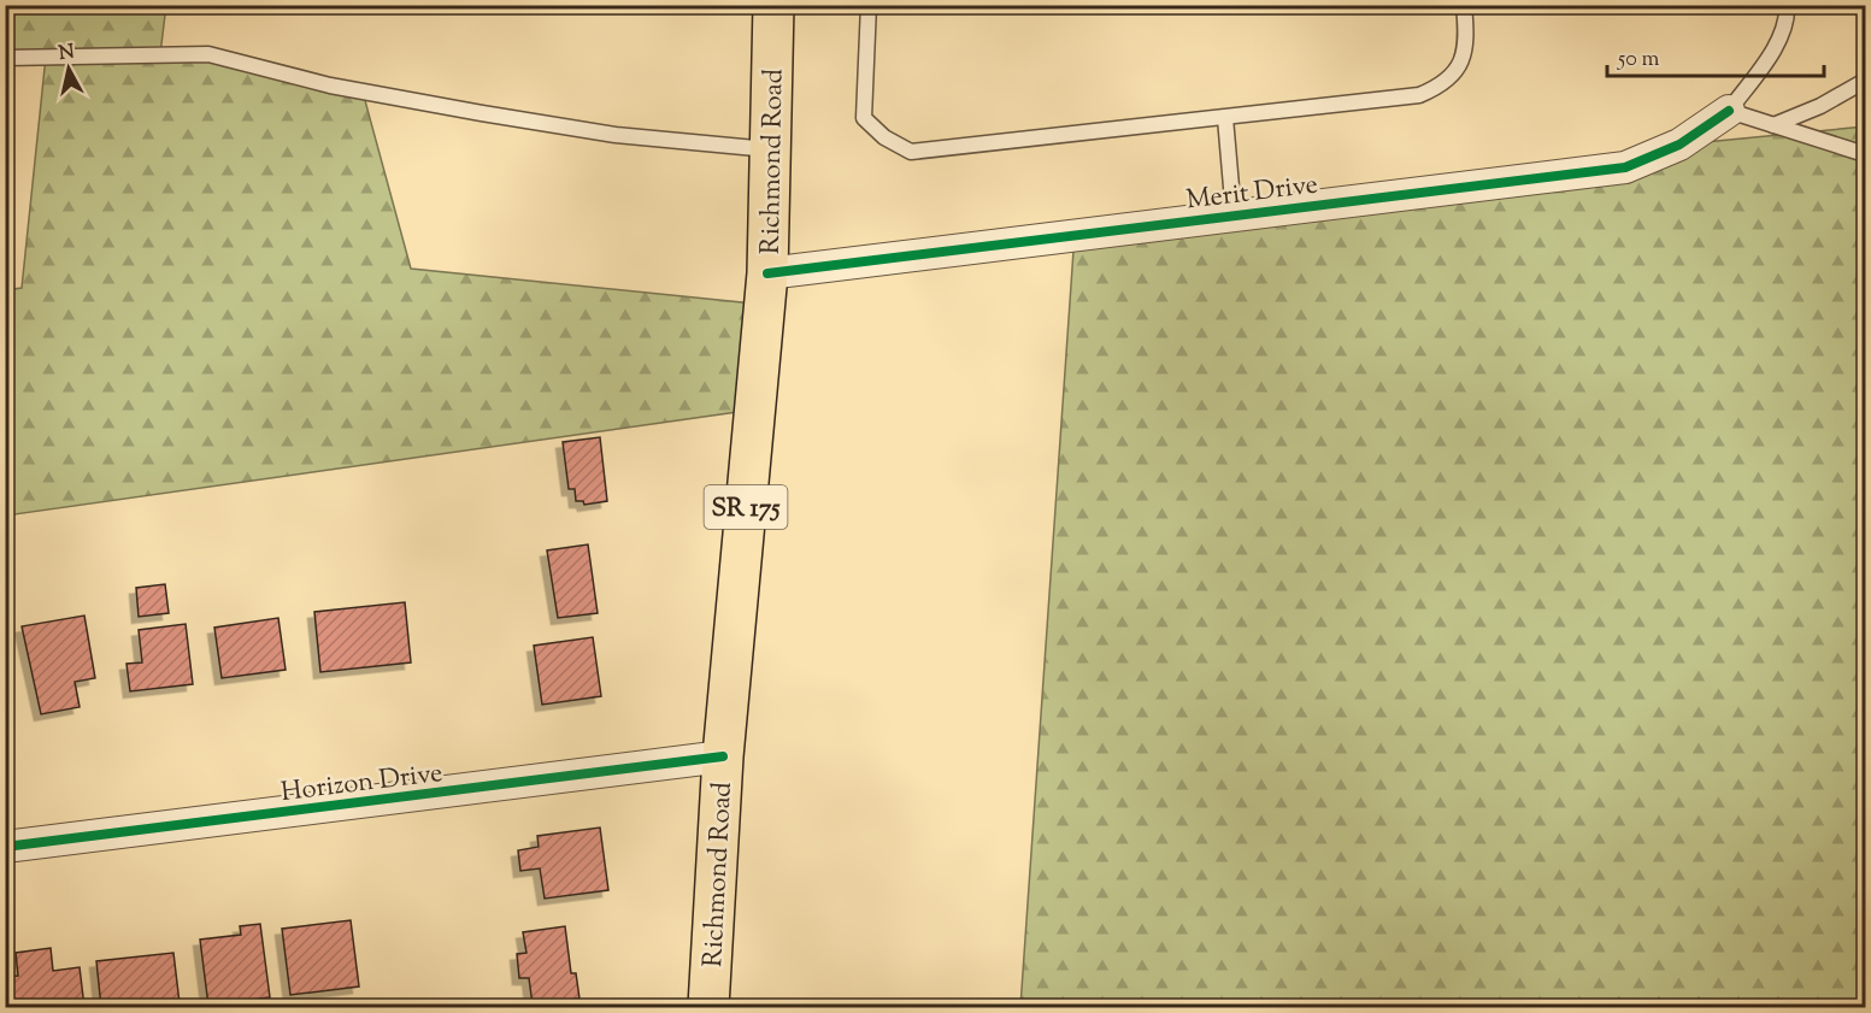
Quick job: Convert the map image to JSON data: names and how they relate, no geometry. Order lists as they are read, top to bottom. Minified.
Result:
{"streets":{"main road":["Richmond Road","SR 175"],"street":["Merit Drive","Horizon Drive"]},"crossings":[["Richmond Road","Merit Drive"],["Richmond Road","Horizon Drive"]],"scale_bar":"50 m","north":"top"}
